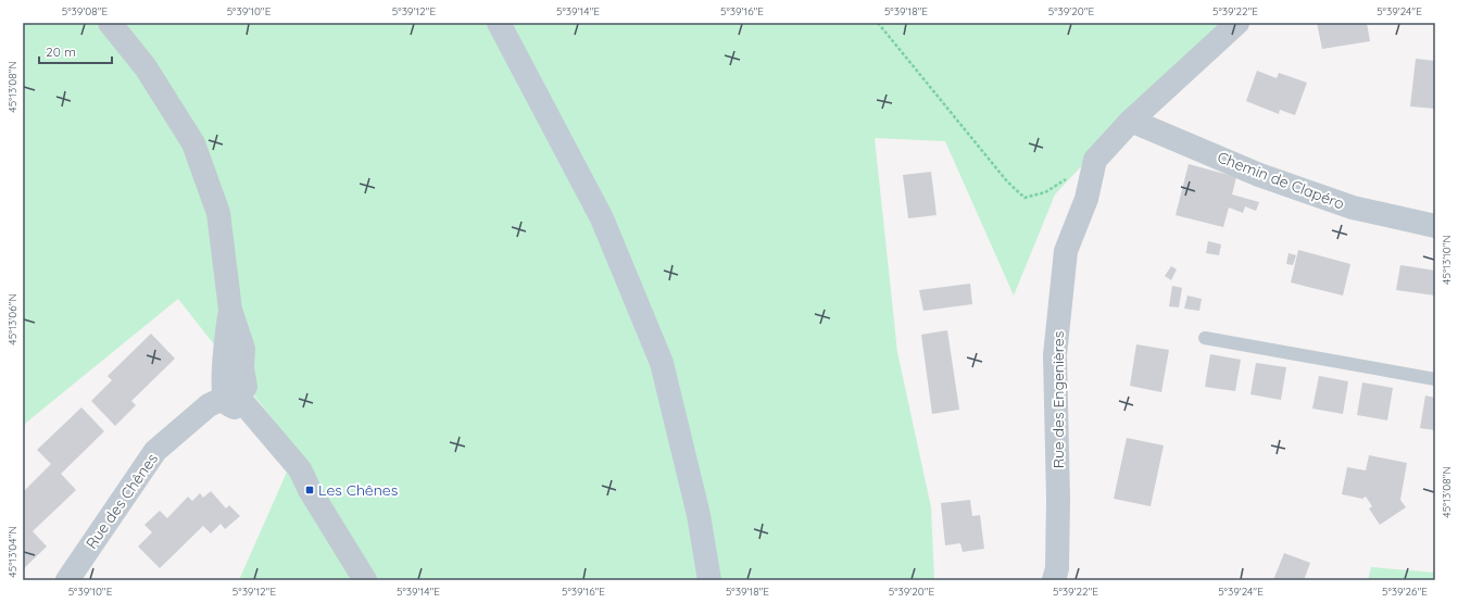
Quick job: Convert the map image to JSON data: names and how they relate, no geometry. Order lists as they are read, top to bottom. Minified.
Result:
{"streets":{"street":["Chemin de Clapéro","Rue des Engenières","Rue des Chênes"]},"crossings":[["Chemin de Clapéro","Rue des Engenières"]],"places":{"transit":["Les Chênes"]},"scale_bar":"20 m","coordinates":["5°39'08\"E","5°39'10\"E","5°39'12\"E","5°39'14\"E","5°39'16\"E","5°39'18\"E","5°39'20\"E","5°39'22\"E","5°39'24\"E","45°13'08\"N","45°13'10\"N","45°13'06\"N","45°13'04\"N","5°39'26\"E"]}
